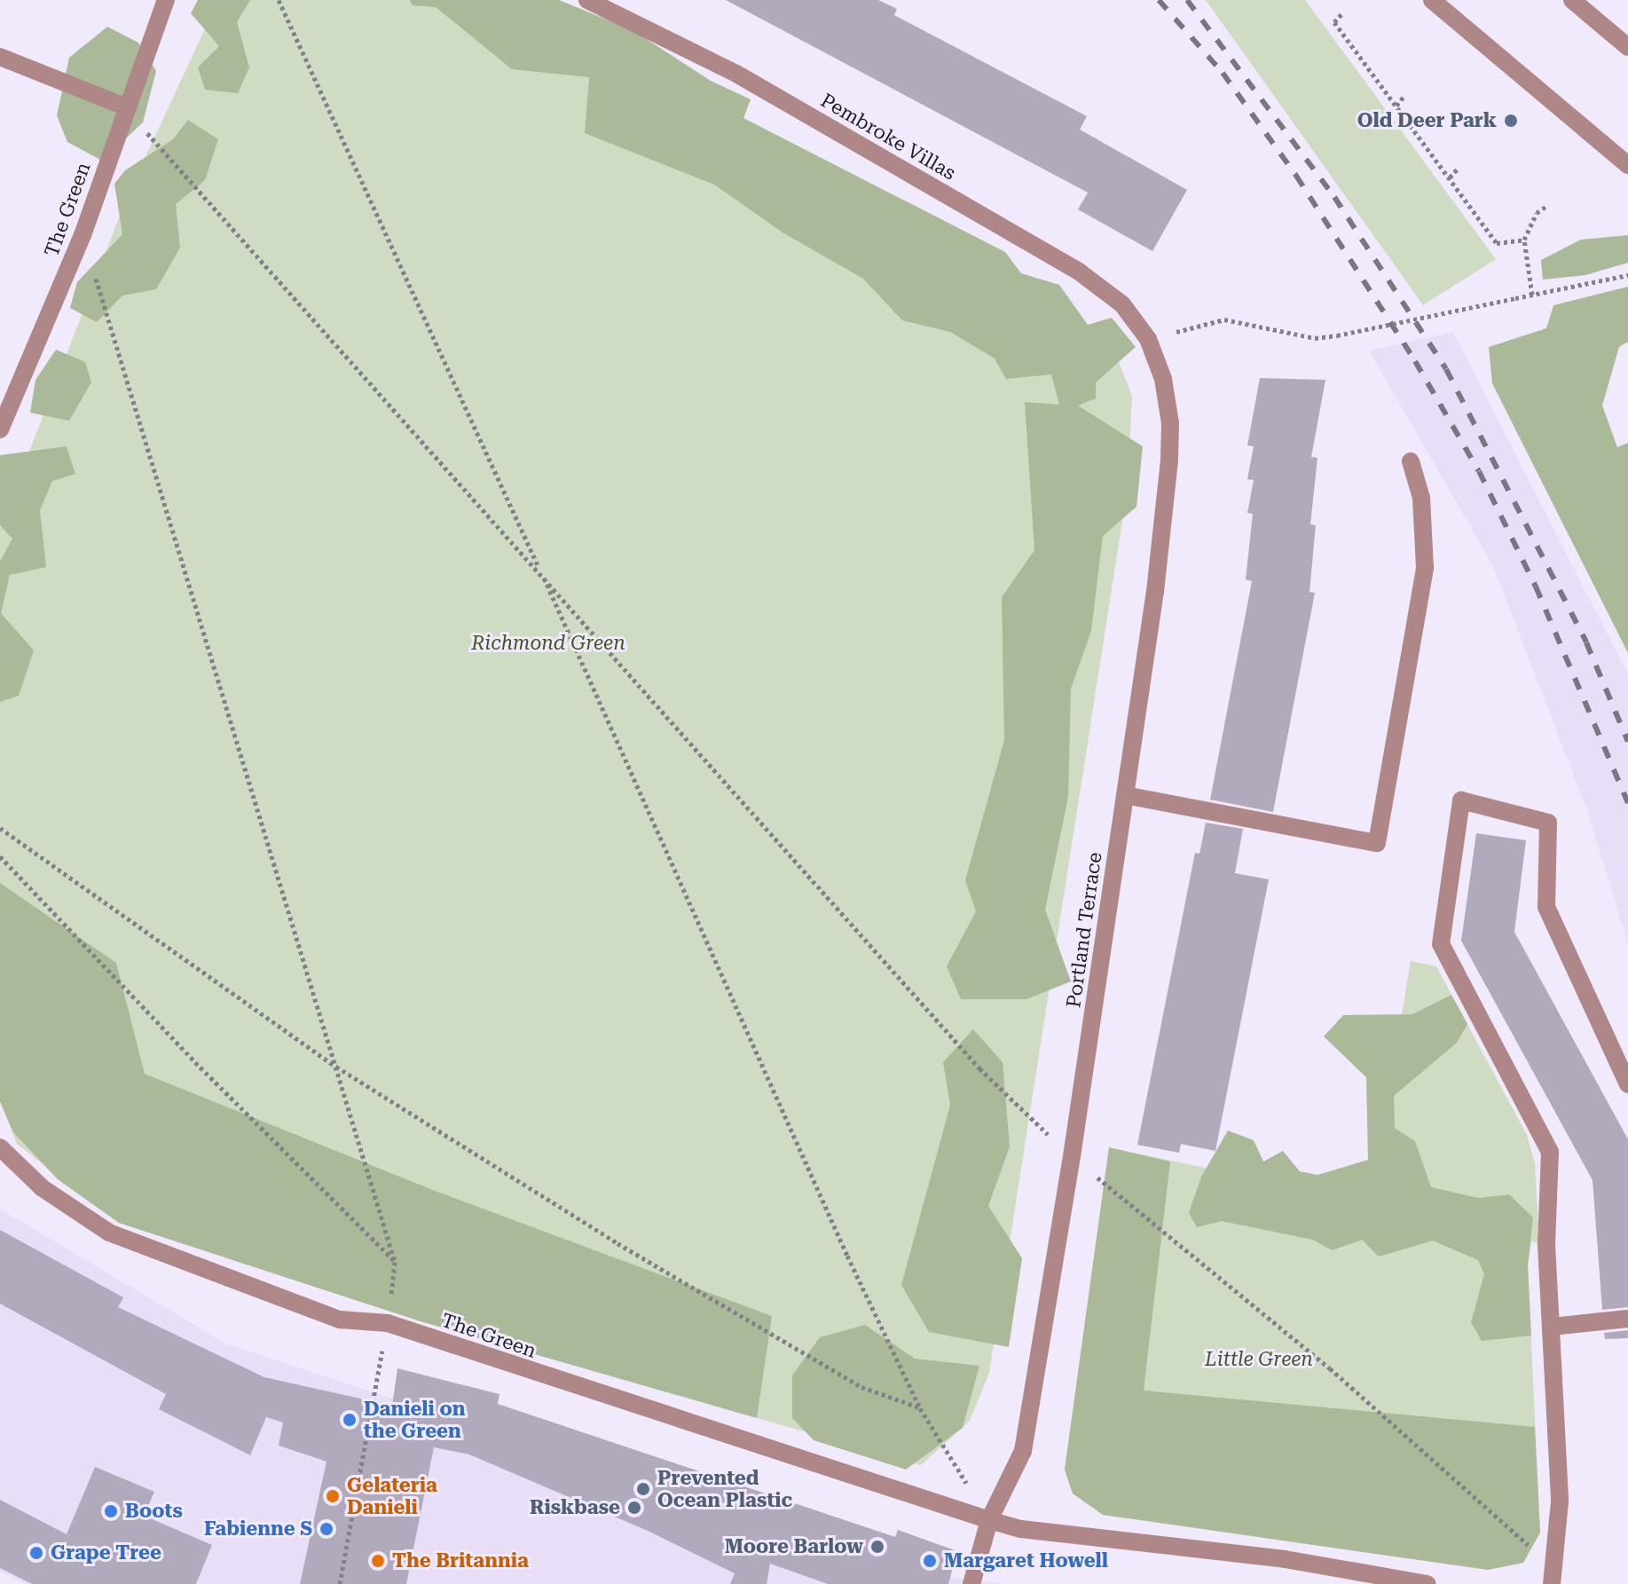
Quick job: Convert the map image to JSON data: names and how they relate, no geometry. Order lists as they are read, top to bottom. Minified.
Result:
{"streets":{"street":["Pembroke Villas","The Green","Portland Terrace"]},"crossings":[["Pembroke Villas","Portland Terrace"],["The Green","Portland Terrace"]],"parks":["Richmond Green","Little Green"],"places":["Old Deer Park","Danieli on the Green","Prevented Ocean Plastic","Gelateria Danieli","Riskbase","Boots","Fabienne S","Moore Barlow","Grape Tree","The Britannia","Margaret Howell"]}
